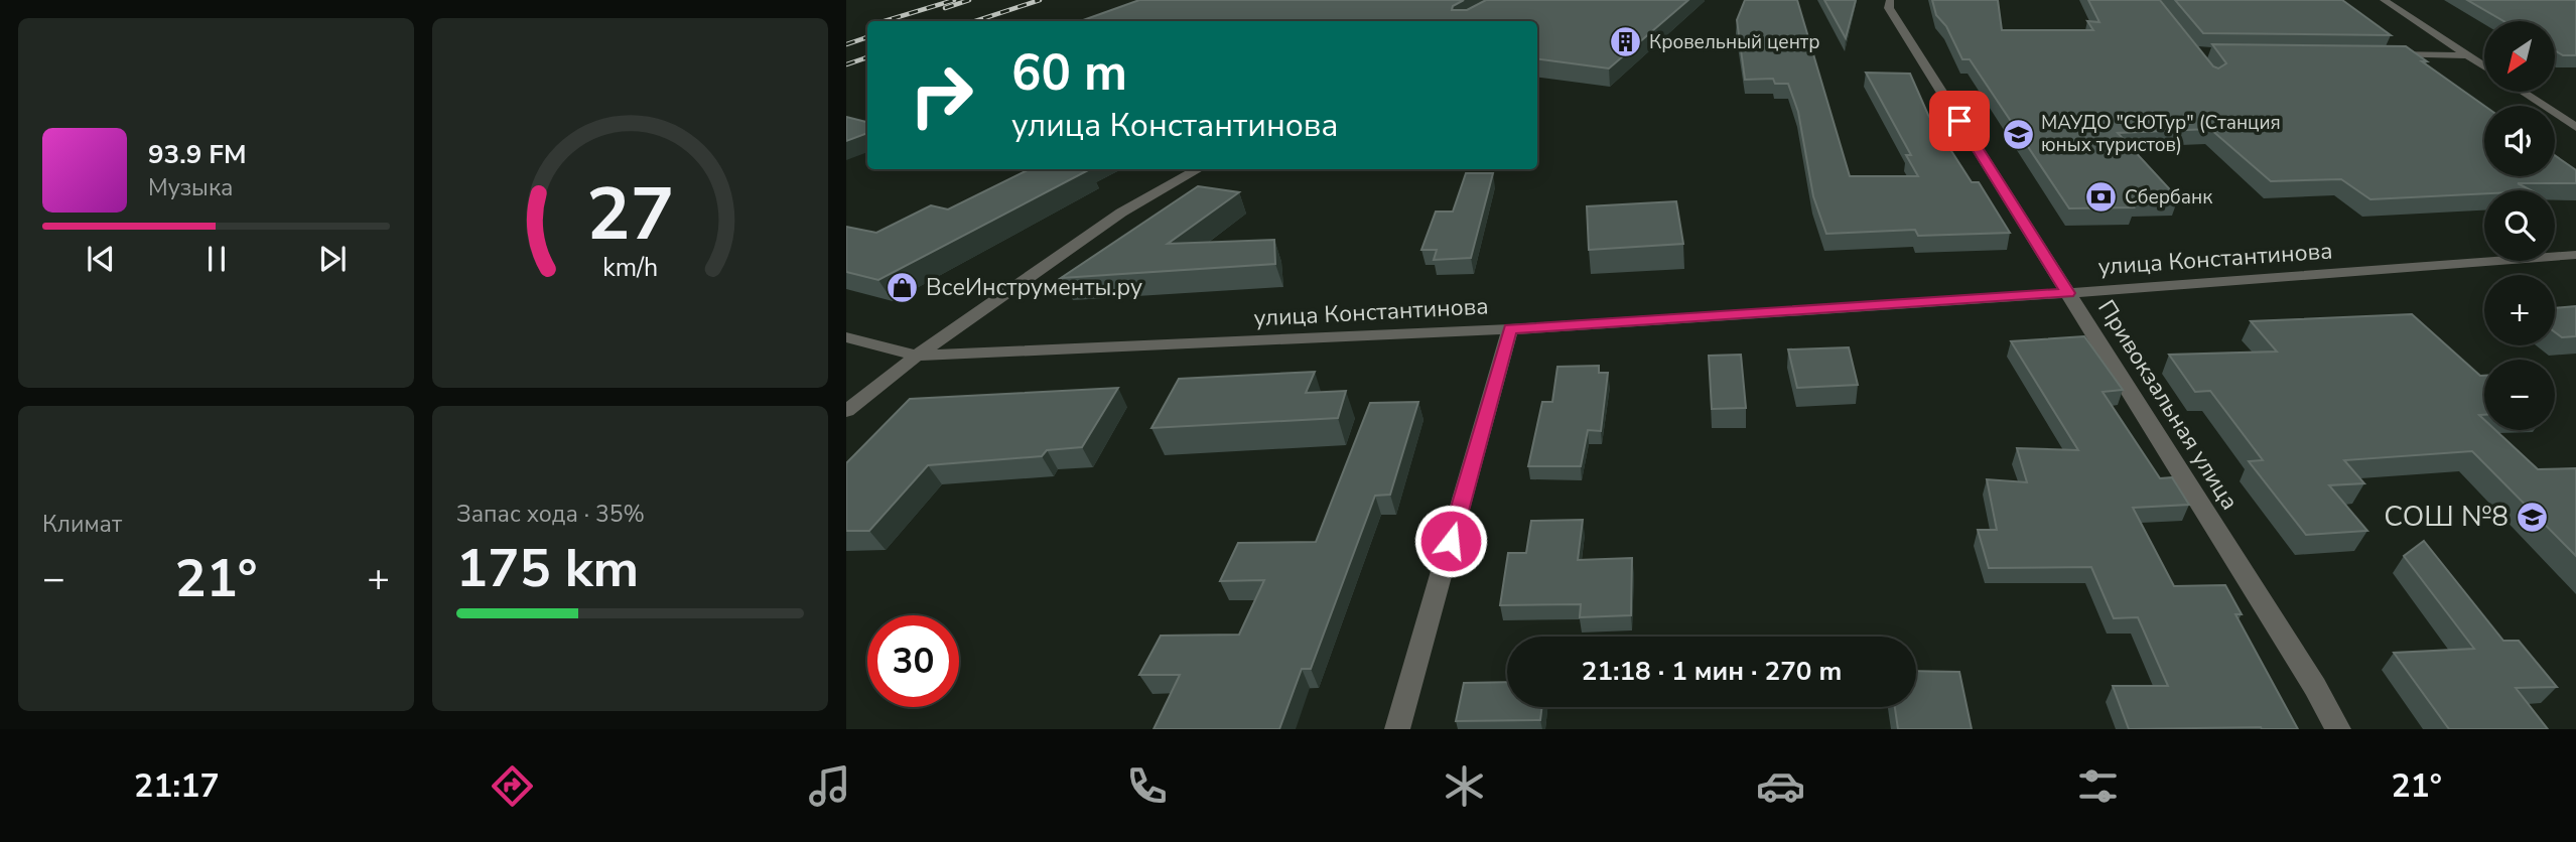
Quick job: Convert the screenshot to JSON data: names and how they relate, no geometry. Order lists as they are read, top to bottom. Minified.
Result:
{"streets":{"street":["улица Константинова","Привокзальная улица"]},"crossings":[["улица Константинова","Привокзальная улица"]],"places":{"building":["Кровельный центр"],"school or university":["МАУДО \"СЮТур\" (Станция юных туристов)","СОШ №8"],"bank":["Сбербанк"],"shop":["ВсеИнструменты.ру"]},"north":"bottom left","page":{"map_buttons":["+","−"],"turn":["60 m","улица Константинова"],"song":["93.9 FM","Музыка"],"tile":["Климат",["Запас хода · 35%","175 km"]],"heat":["−","21°","+"],"limit":"30","trip":"21:18 · 1 мин · 270 m","tabs":["21:17","21°"],"gauge":["27","km/h"]}}
